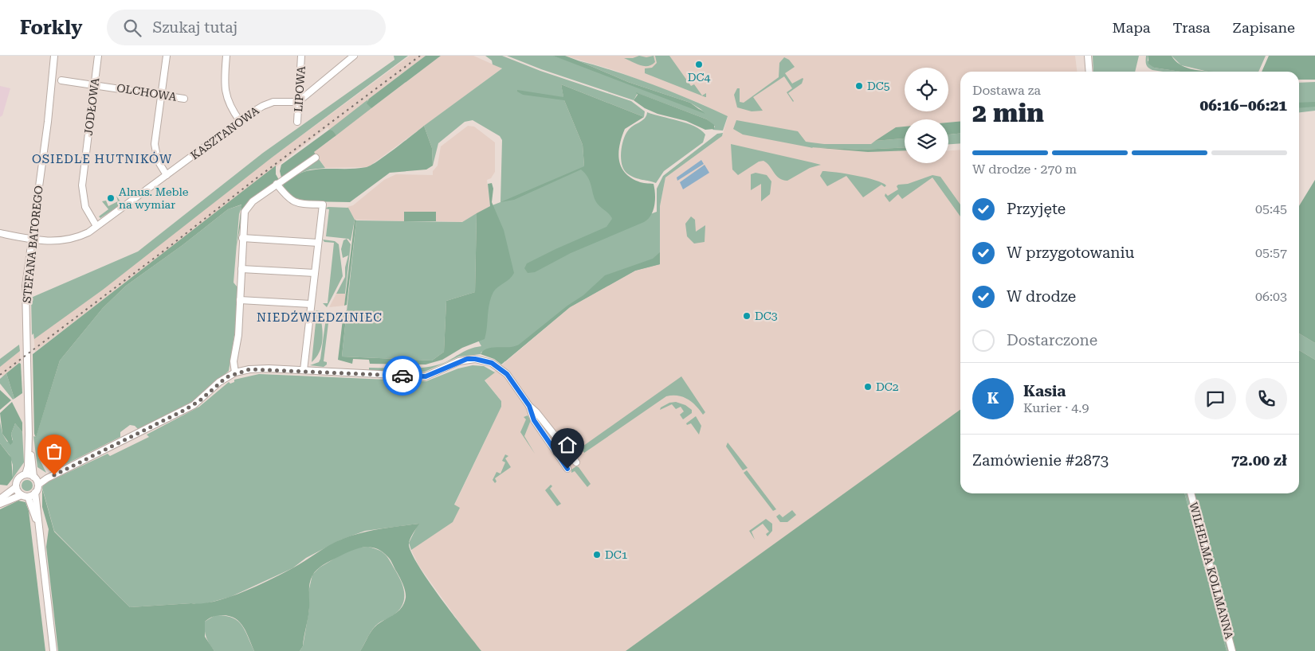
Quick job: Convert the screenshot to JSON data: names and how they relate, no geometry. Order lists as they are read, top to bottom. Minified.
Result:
{"streets":{"street":["LIPOWA","OLCHOWA","JODŁOWA","KASZTANOWA","STEFANA BATOREGO","WILHELMA KOLLMANNA"]},"crossings":[["LIPOWA","KASZTANOWA"],["OLCHOWA","JODŁOWA"],["JODŁOWA","KASZTANOWA"],["KASZTANOWA","STEFANA BATOREGO"]],"districts":["OSIEDLE HUTNIKÓW","NIEDŹWIEDZINIEC"],"places":["DC4","DC5","Alnus. Meble na wymiar","DC3","DC2","DC1"],"page":{"header":"Forkly","search":"Szukaj tutaj","nav":["Mapa","Trasa","Zapisane"],"heading":["2 min","Dostawa za","06:16–06:21"],"panel":["Kasia","Kurier · 4.9","Zamówienie #2873","72.00 zł"],"bar":"W drodze · 270 m","list":[["Przyjęte","05:45"],["W przygotowaniu","05:57"],["W drodze","06:03"],"Dostarczone"],"round":"K"}}
